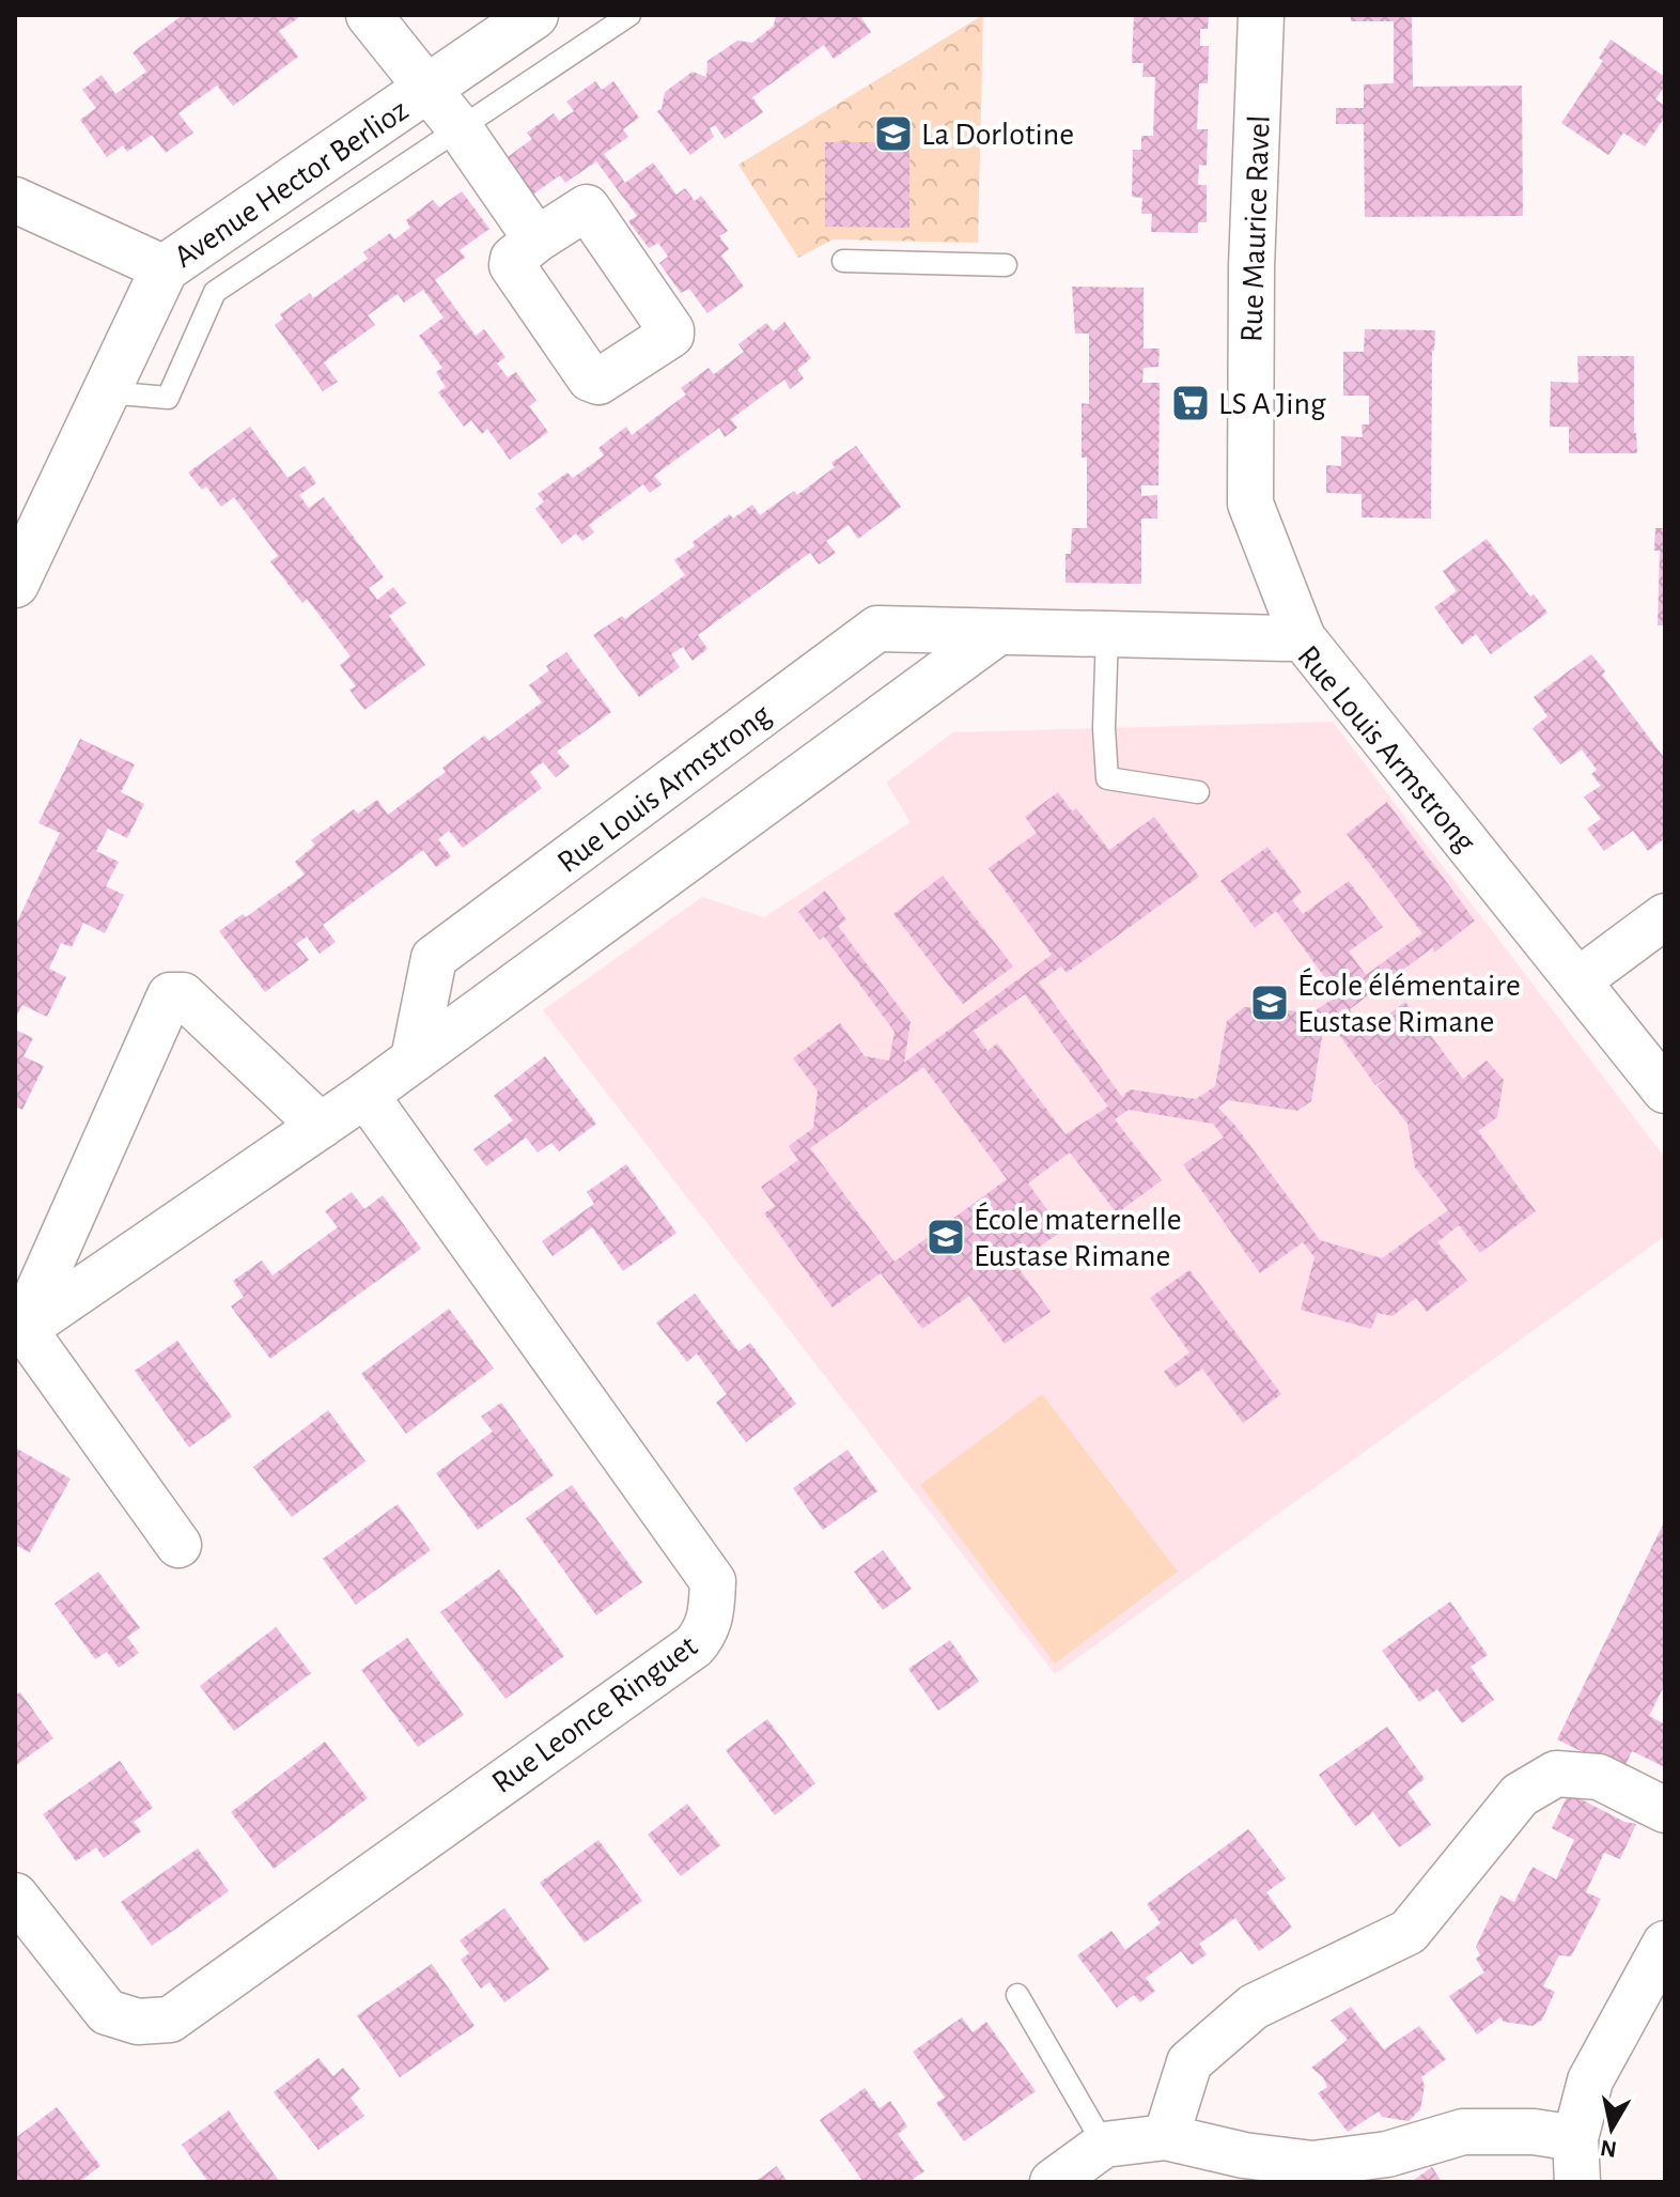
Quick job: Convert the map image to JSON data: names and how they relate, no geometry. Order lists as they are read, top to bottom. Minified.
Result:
{"streets":{"street":["Avenue Hector Berlioz","Rue Maurice Ravel","Rue Louis Armstrong","Rue Leonce Ringuet"]},"crossings":[["Rue Maurice Ravel","Rue Louis Armstrong"]],"places":{"school or university":["La Dorlotine","École élémentaire Eustase Rimane","École maternelle Eustase Rimane"],"supermarket":["LS A Jing"]},"north":"bottom"}
